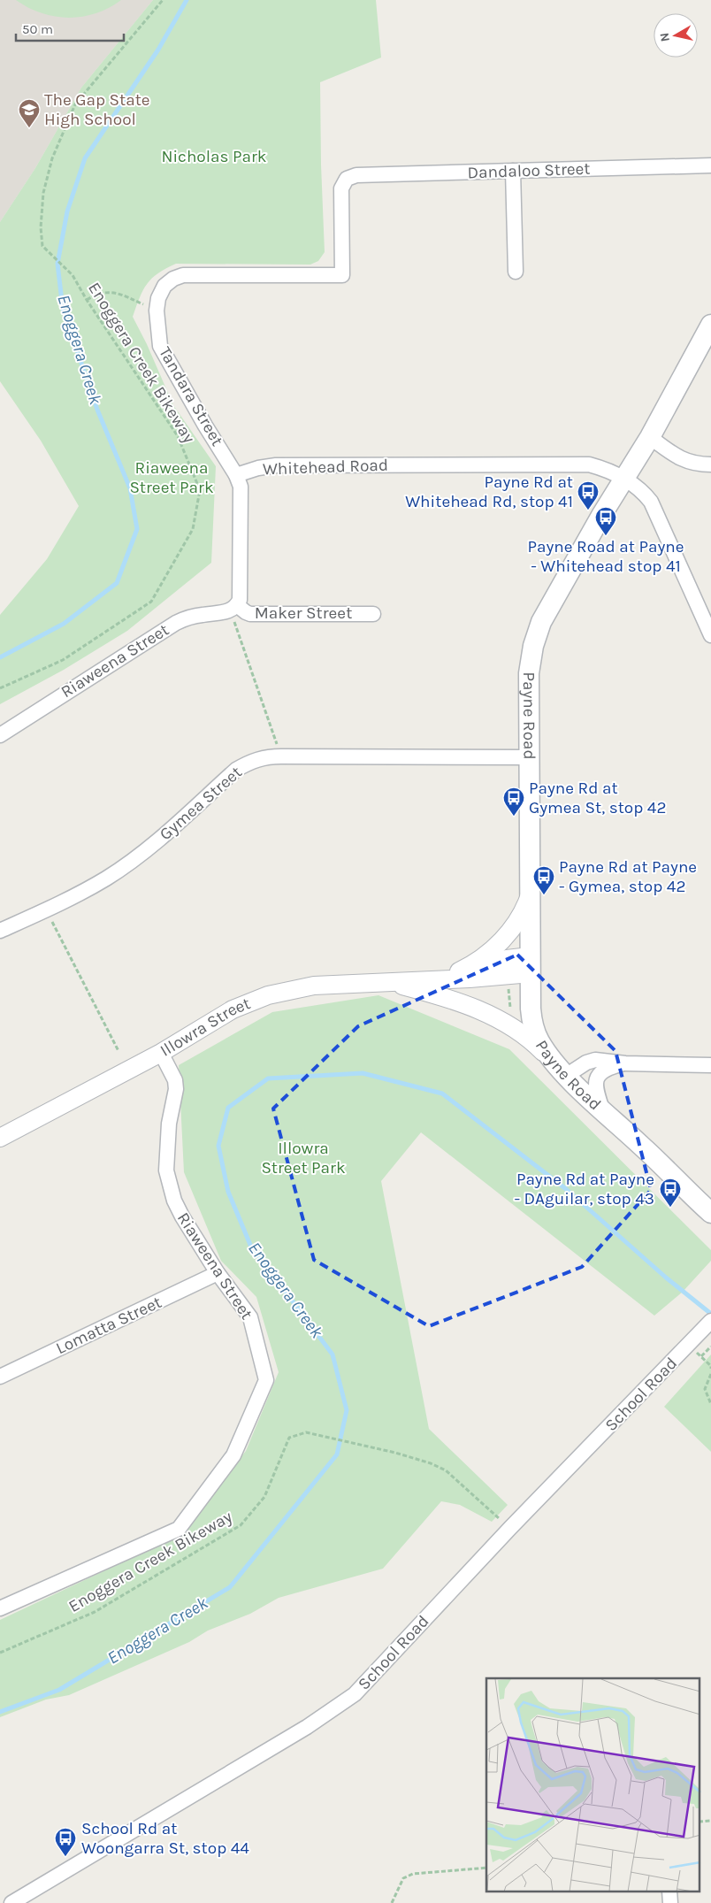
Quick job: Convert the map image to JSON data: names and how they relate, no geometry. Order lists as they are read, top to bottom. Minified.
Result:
{"streets":{"main road":["Payne Road"],"street":["Dandaloo Street","Tandara Street","Whitehead Road","Maker Street","Riaweena Street","Gymea Street","Illowra Street","Lomatta Street","School Road"],"path":["Enoggera Creek Bikeway"]},"crossings":[["Dandaloo Street","Tandara Street"],["Tandara Street","Whitehead Road"],["Tandara Street","Maker Street"],["Tandara Street","Riaweena Street"],["Whitehead Road","Payne Road"],["Maker Street","Riaweena Street"],["Riaweena Street","Illowra Street"],["Riaweena Street","Lomatta Street"],["Payne Road","Gymea Street"],["Payne Road","Illowra Street"]],"water":["Enoggera Creek"],"parks":["Nicholas Park","Riaweena Street Park","Illowra Street Park"],"places":{"school or university":["The Gap State High School"],"bus stop":["Payne Rd at Whitehead Rd, stop 41","Payne Road at Payne - Whitehead stop 41","Payne Rd at Gymea St, stop 42","Payne Rd at Payne - Gymea, stop 42","Payne Rd at Payne - DAguilar, stop 43","School Rd at Woongarra St, stop 44"]},"scale_bar":"50 m","north":"left"}
